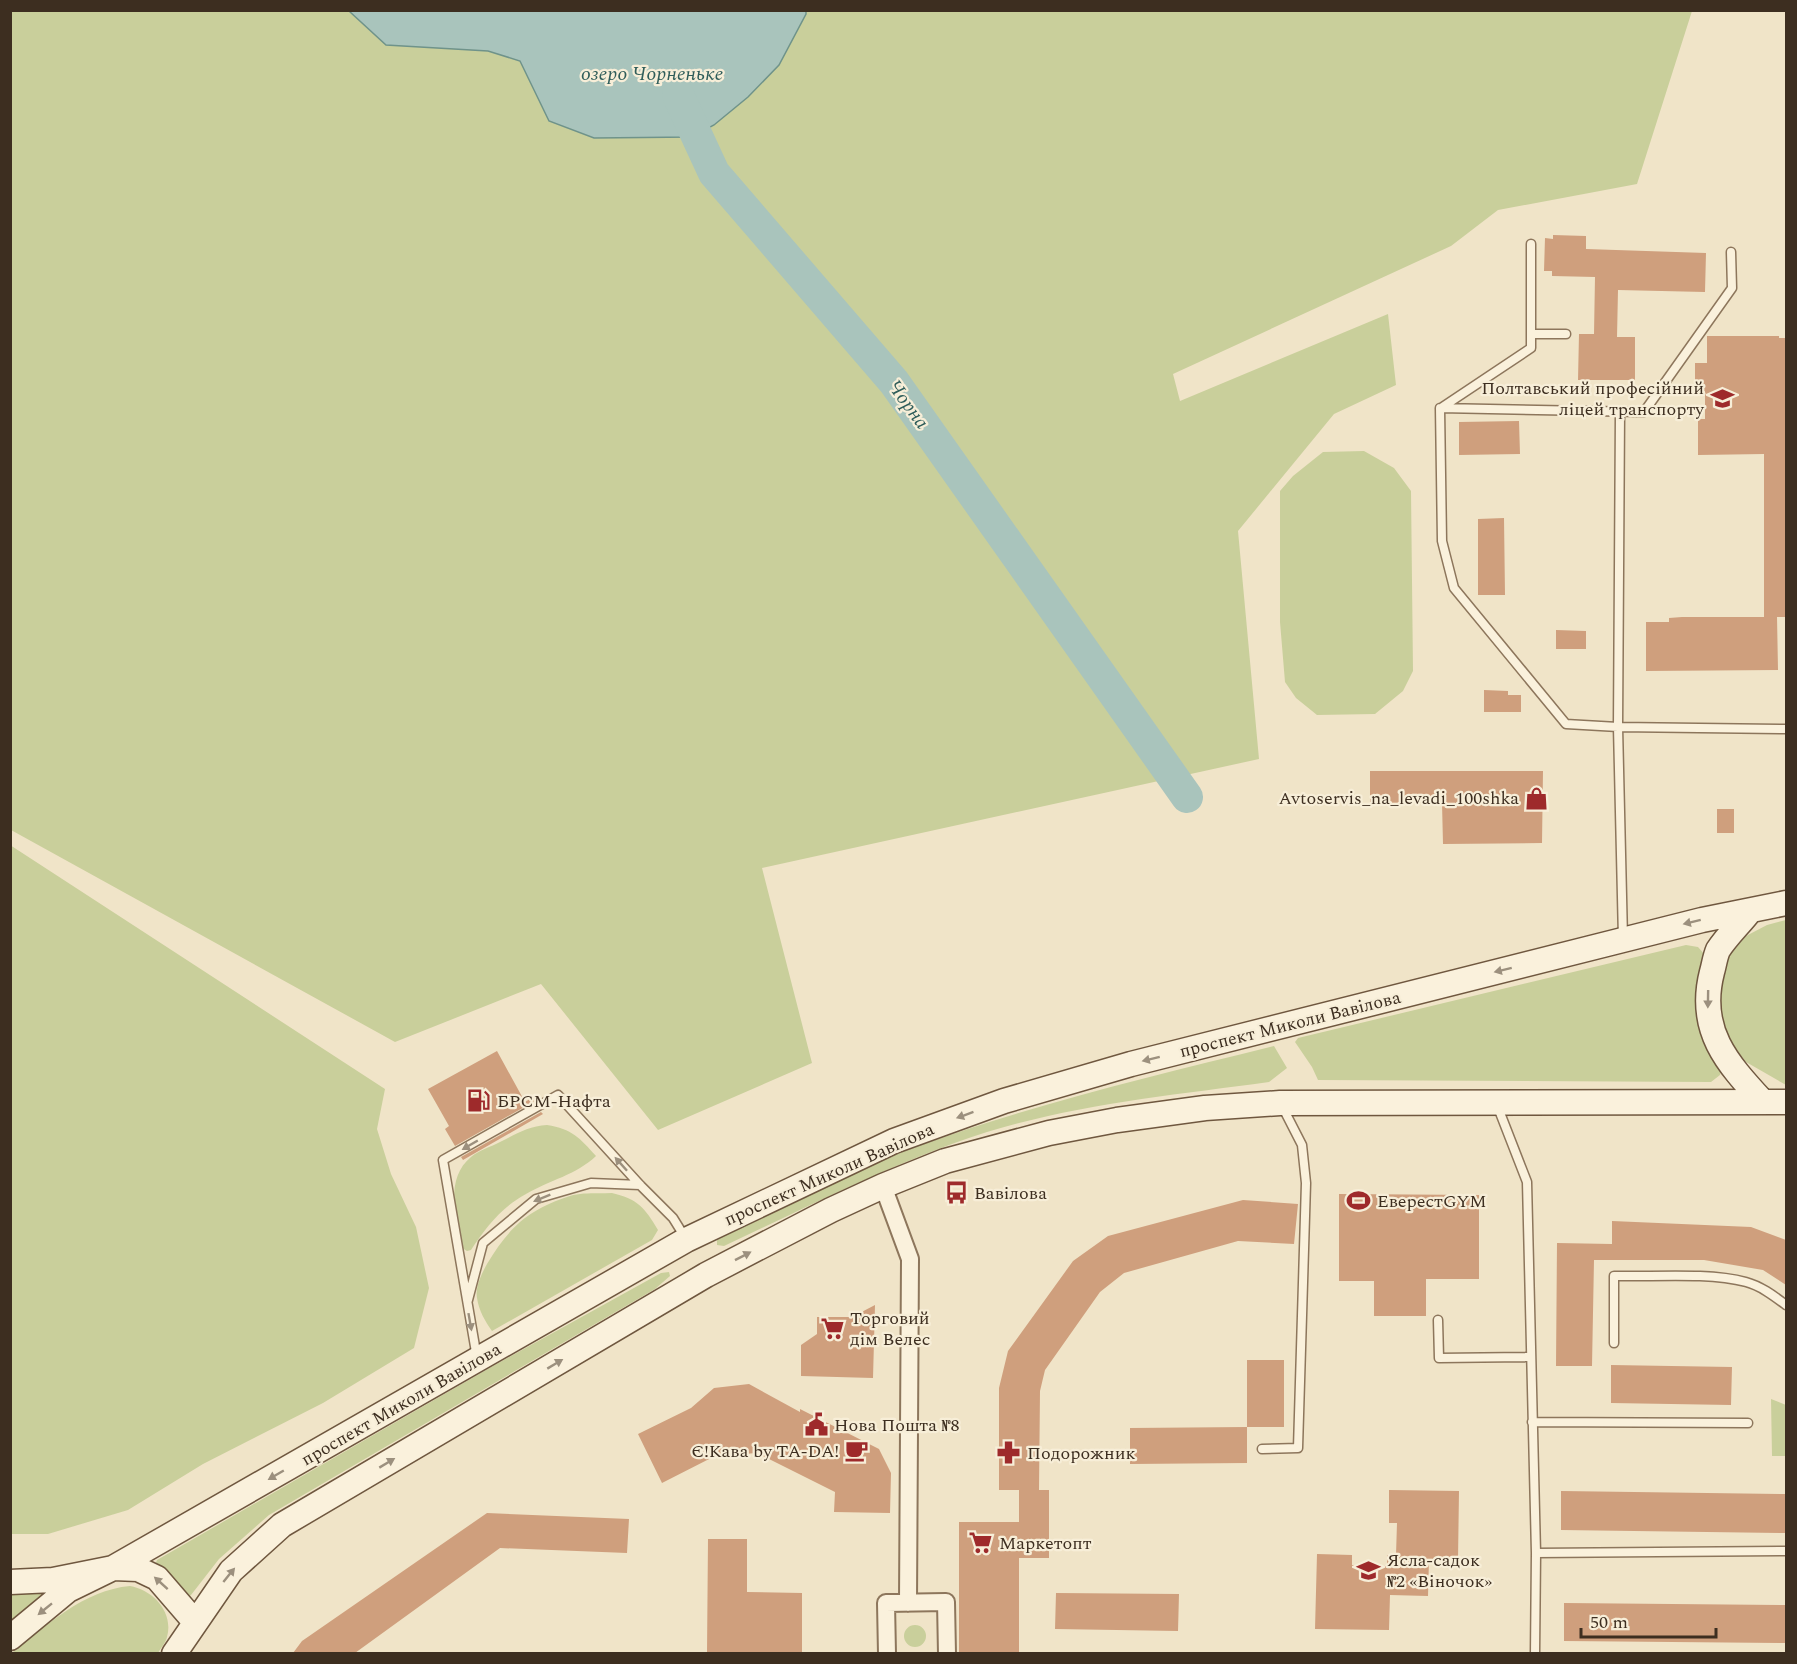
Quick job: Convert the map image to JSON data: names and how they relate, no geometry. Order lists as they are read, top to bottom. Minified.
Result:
{"streets":{"main road":["проспект Миколи Вавілова"]},"water":["озеро Чорненьке","Чорна"],"places":{"school or university":["Полтавський професійний ліцей транспорту","Ясла-садок №2 «Віночок»"],"shop":["Avtoservis_na_levadi_100shka"],"fuel station":["БРСМ-Нафта"],"bus stop":["Вавілова"],"sports":["ЕверестGYM"],"supermarket":["Торговий дім Велес","Маркетопт"],"public building":["Нова Пошта №8"],"cafe":["Є!Кава by TA-DA!"],"pharmacy":["Подорожник"]},"scale_bar":"50 m"}
